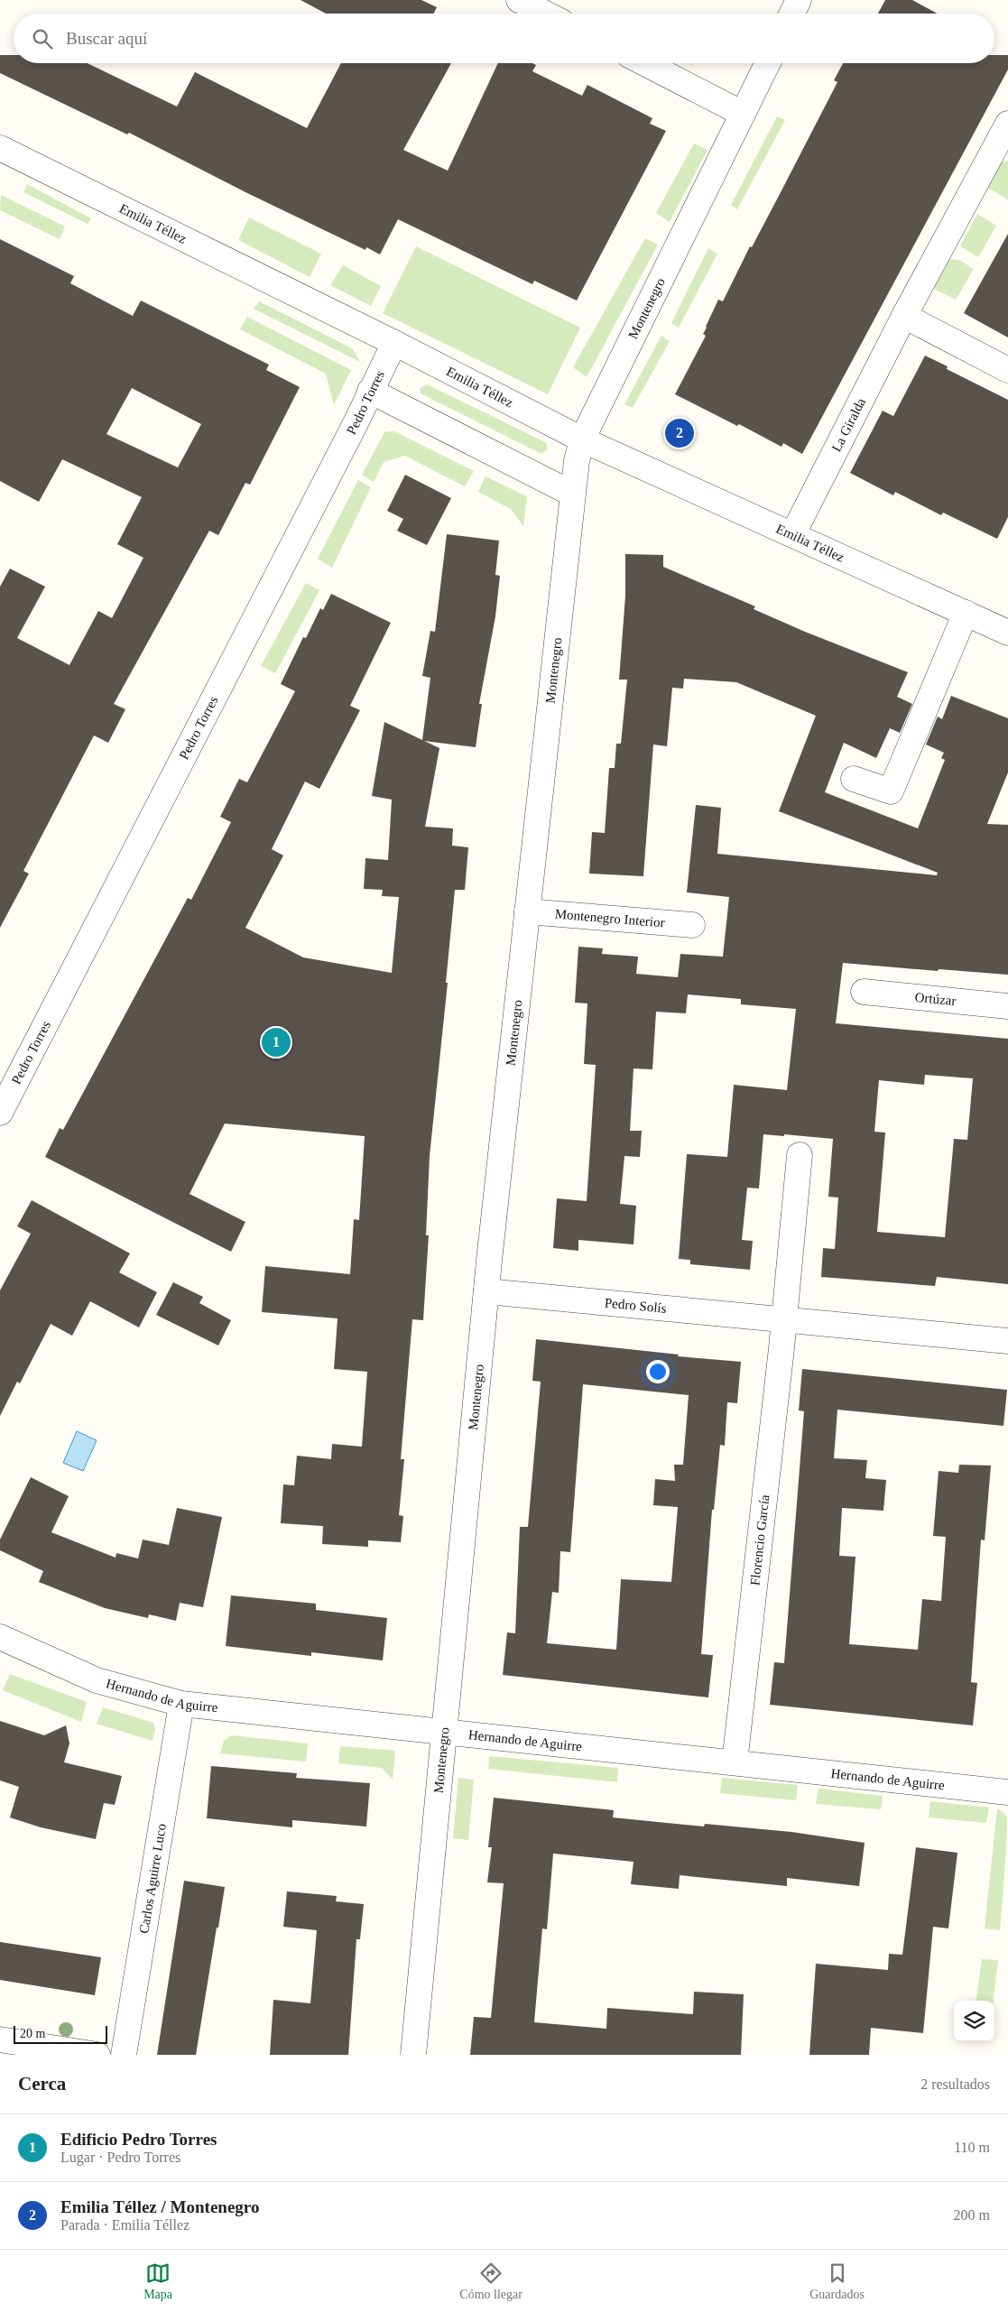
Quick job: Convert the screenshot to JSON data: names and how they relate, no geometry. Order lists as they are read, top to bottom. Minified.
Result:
{"streets":{"street":["Emilia Téllez","Montenegro","Pedro Torres","La Giralda","Montenegro Interior","Ortúzar","Pedro Solís","Florencio García","Hernando de Aguirre","Carlos Aguirre Luco"]},"crossings":[["Emilia Téllez","Montenegro"],["Emilia Téllez","Pedro Torres"],["Emilia Téllez","La Giralda"],["Montenegro","Montenegro Interior"],["Montenegro","Pedro Solís"],["Montenegro","Hernando de Aguirre"],["Pedro Solís","Florencio García"],["Florencio García","Hernando de Aguirre"],["Hernando de Aguirre","Carlos Aguirre Luco"]],"scale_bar":"20 m","page":{"search":"Buscar aquí","pins":["2","1"],"scale":"20 m","heading":["Cerca","2 resultados"],"list":[{"mark":"1","name":"Edificio Pedro Torres","note":"Lugar · Pedro Torres","value":"110 m"},{"mark":"2","name":"Emilia Téllez / Montenegro","note":"Parada · Emilia Téllez","value":"200 m"}],"nav":["Mapa","Cómo llegar","Guardados"]}}
